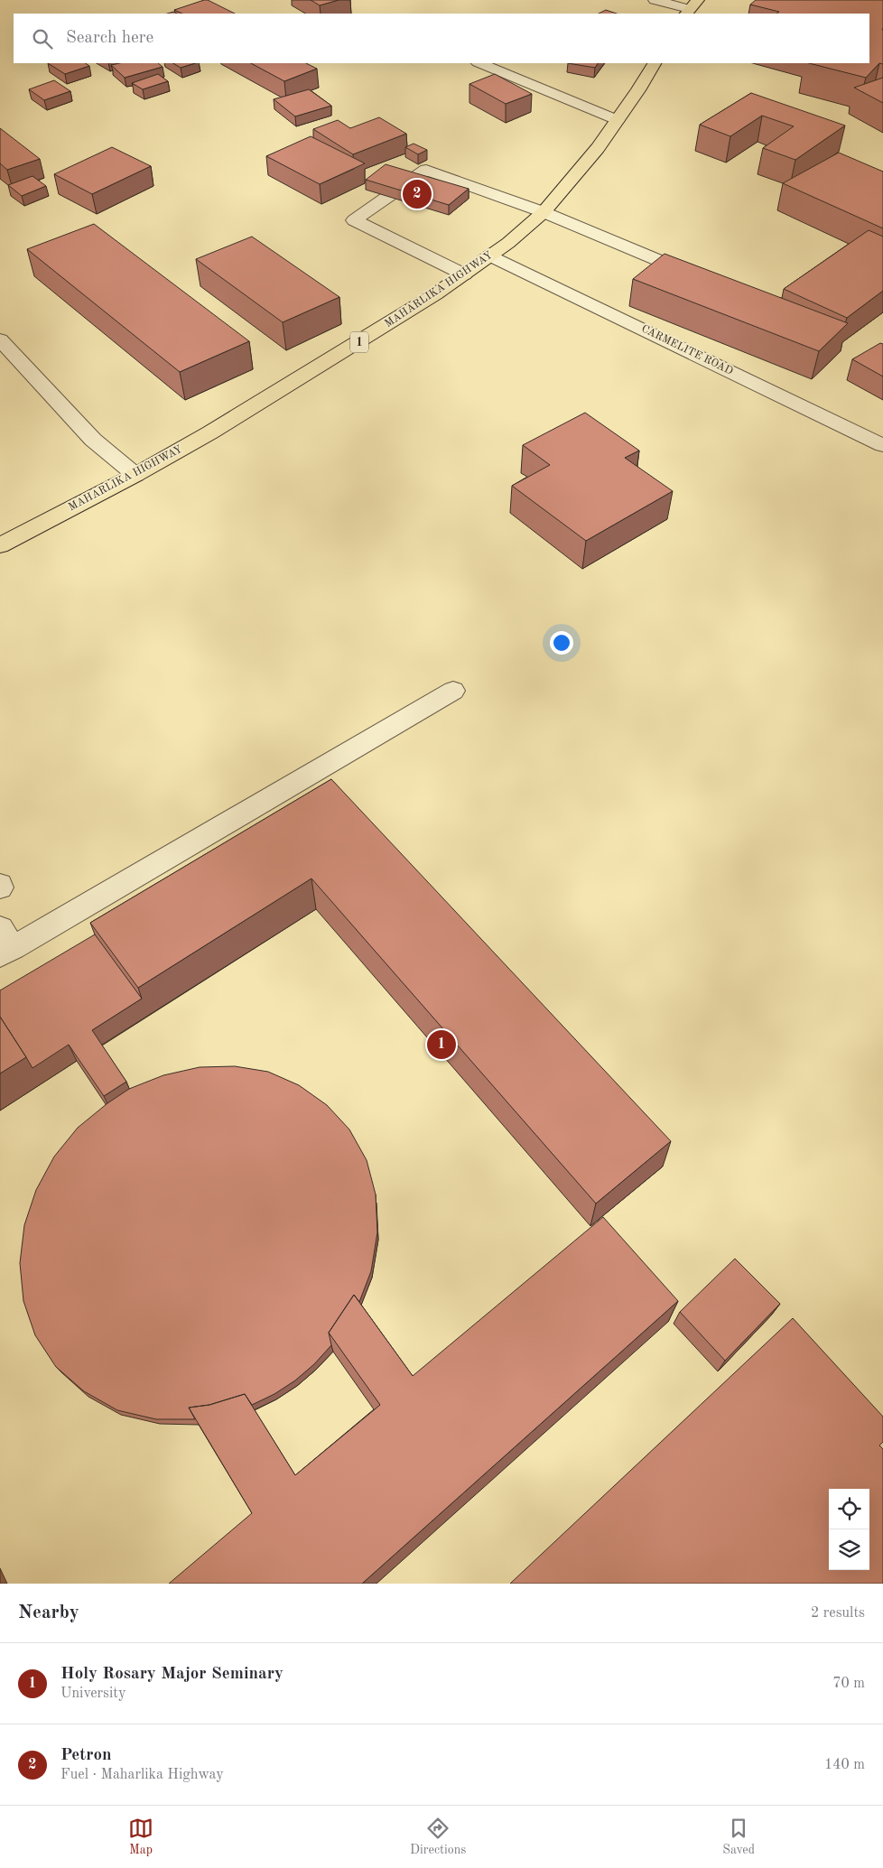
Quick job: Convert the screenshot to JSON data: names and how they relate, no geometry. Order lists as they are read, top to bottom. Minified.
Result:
{"streets":{"main road":["MAHARLIKA HIGHWAY","1"],"street":["CARMELITE ROAD"]},"crossings":[["MAHARLIKA HIGHWAY","CARMELITE ROAD"]],"page":{"search":"Search here","pins":["2","1"],"heading":["Nearby","2 results"],"list":[{"mark":"1","name":"Holy Rosary Major Seminary","note":"University","value":"70 m"},{"mark":"2","name":"Petron","note":"Fuel · Maharlika Highway","value":"140 m"}],"nav":["Map","Directions","Saved"]}}
